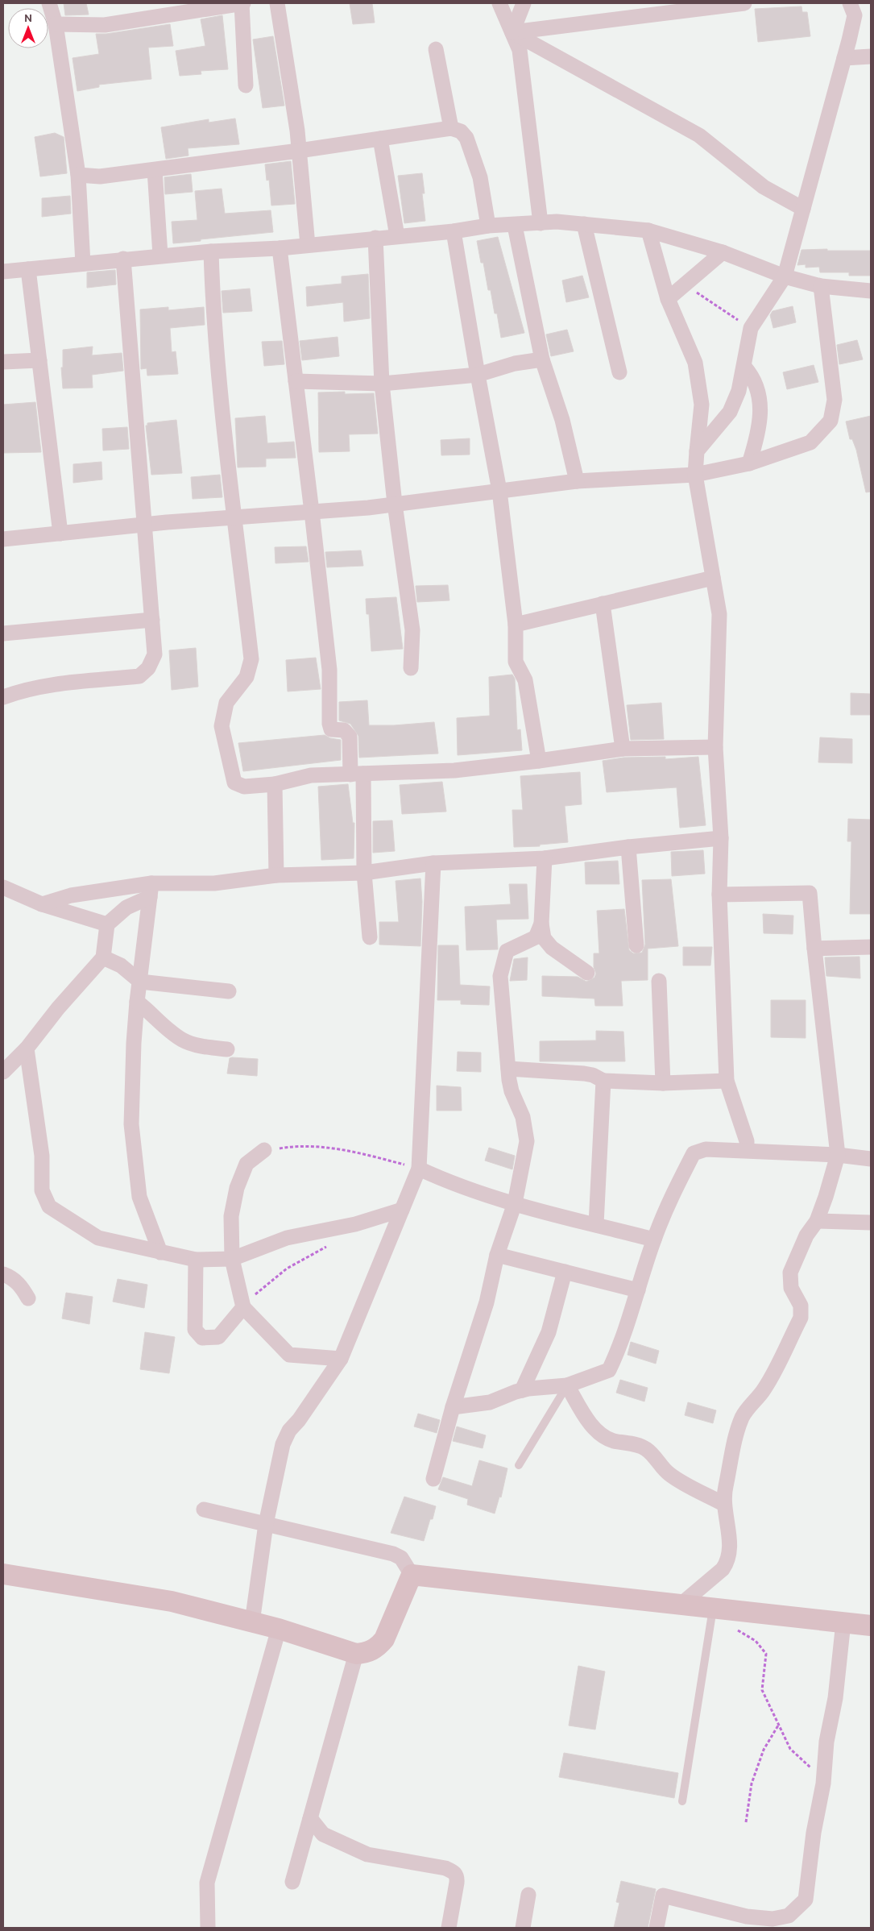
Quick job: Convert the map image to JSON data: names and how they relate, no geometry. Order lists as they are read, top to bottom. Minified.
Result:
{"north":"top"}
